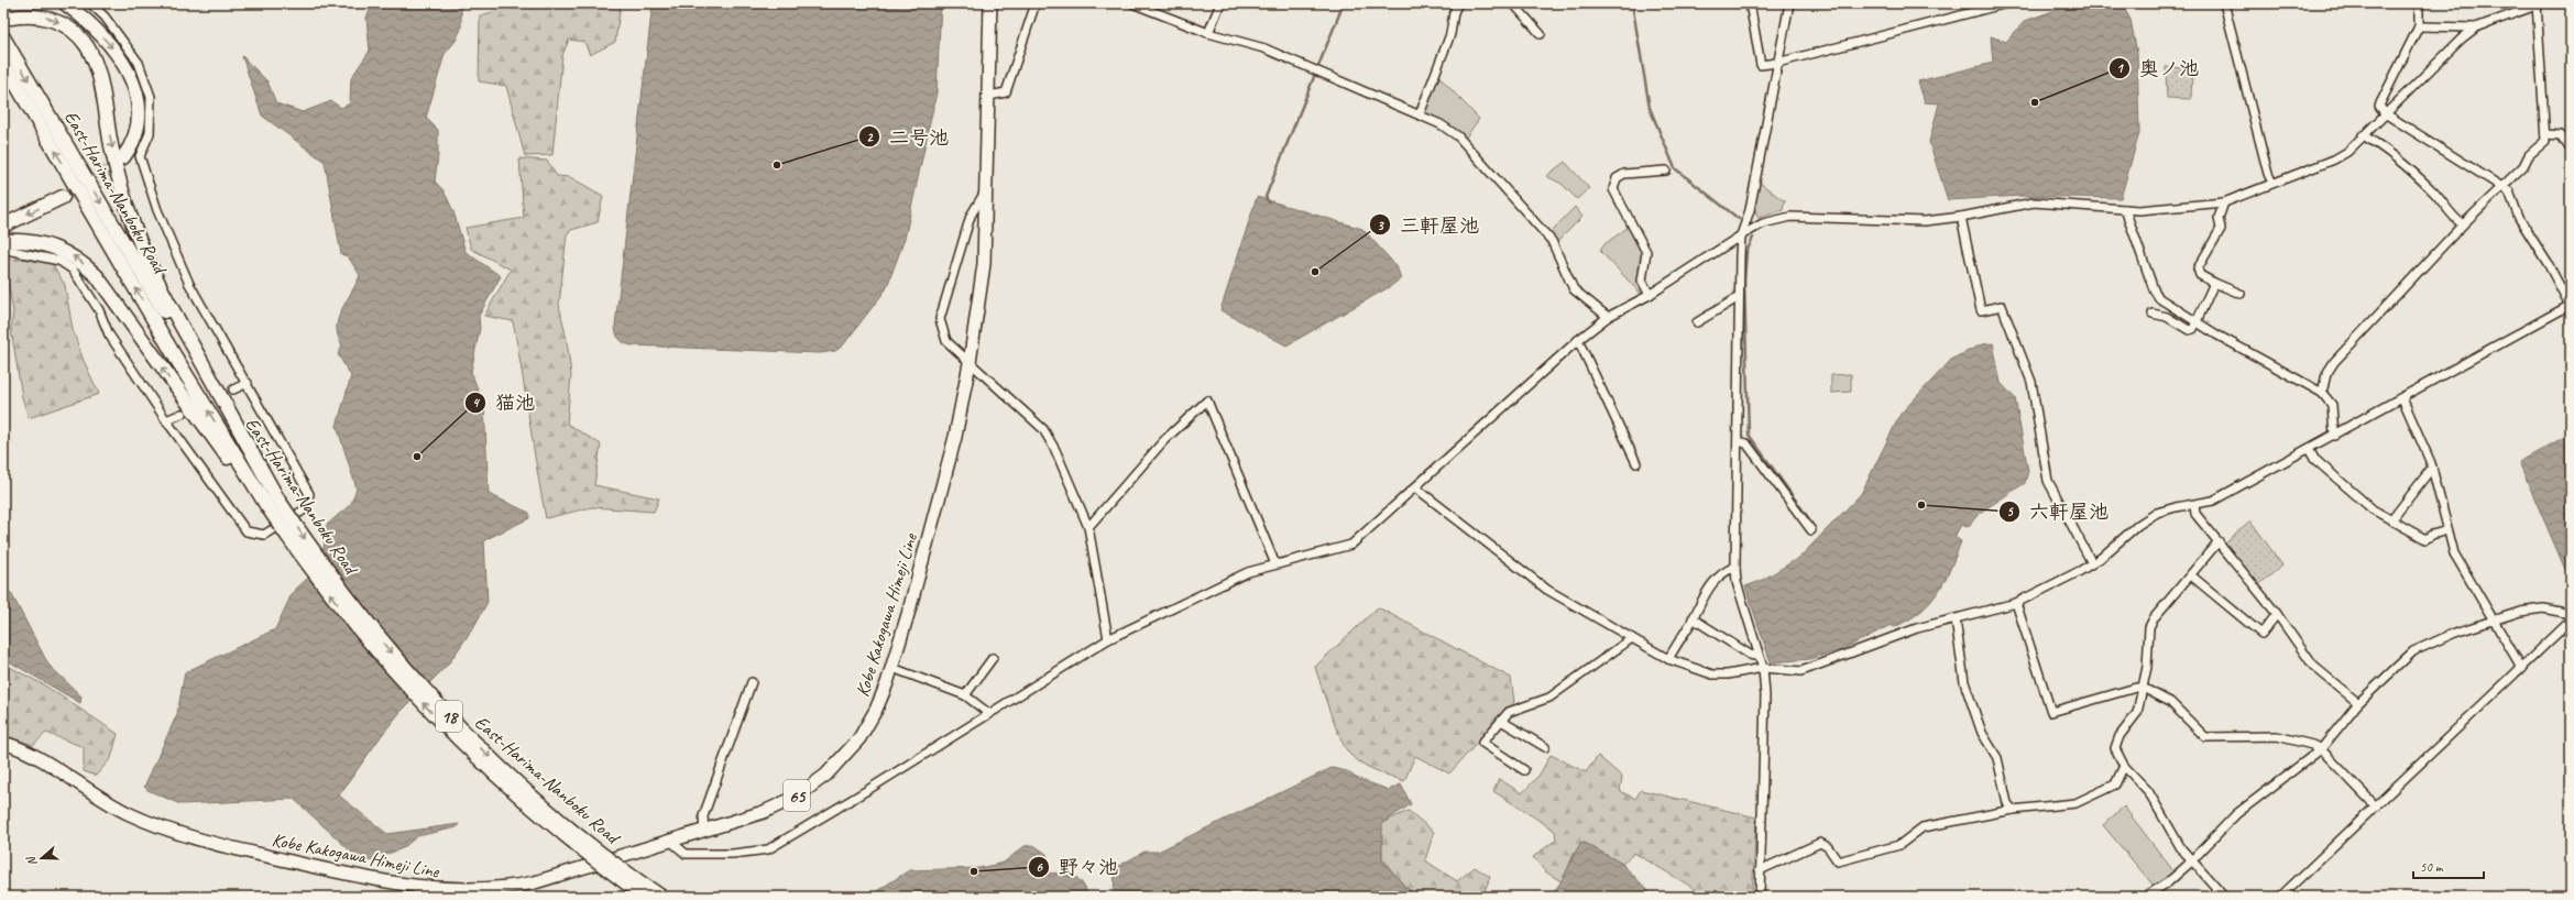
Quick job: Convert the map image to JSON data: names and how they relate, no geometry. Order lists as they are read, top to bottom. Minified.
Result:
{"streets":{"highway":["East-Harima-Nanboku Road","18"],"main road":["Kobe Kakogawa Himeji Line","65"]},"places":["奥ノ池","二号池","三軒屋池","猫池","六軒屋池","野々池"],"scale_bar":"50 m","north":"left"}
